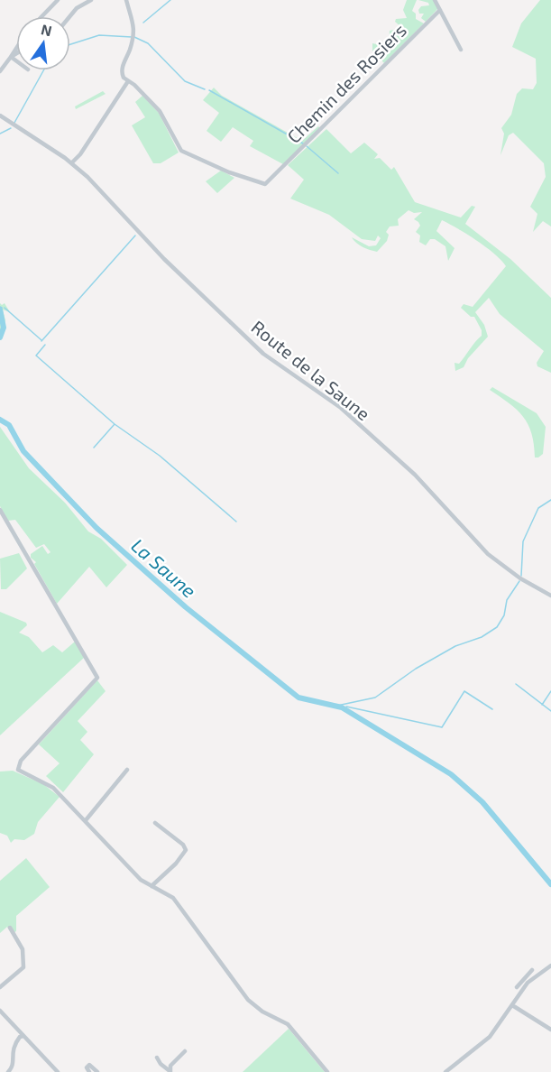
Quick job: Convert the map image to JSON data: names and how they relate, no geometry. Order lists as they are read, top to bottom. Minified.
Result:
{"streets":{"street":["Chemin des Rosiers","Route de la Saune"]},"water":["La Saune"],"north":"top"}
